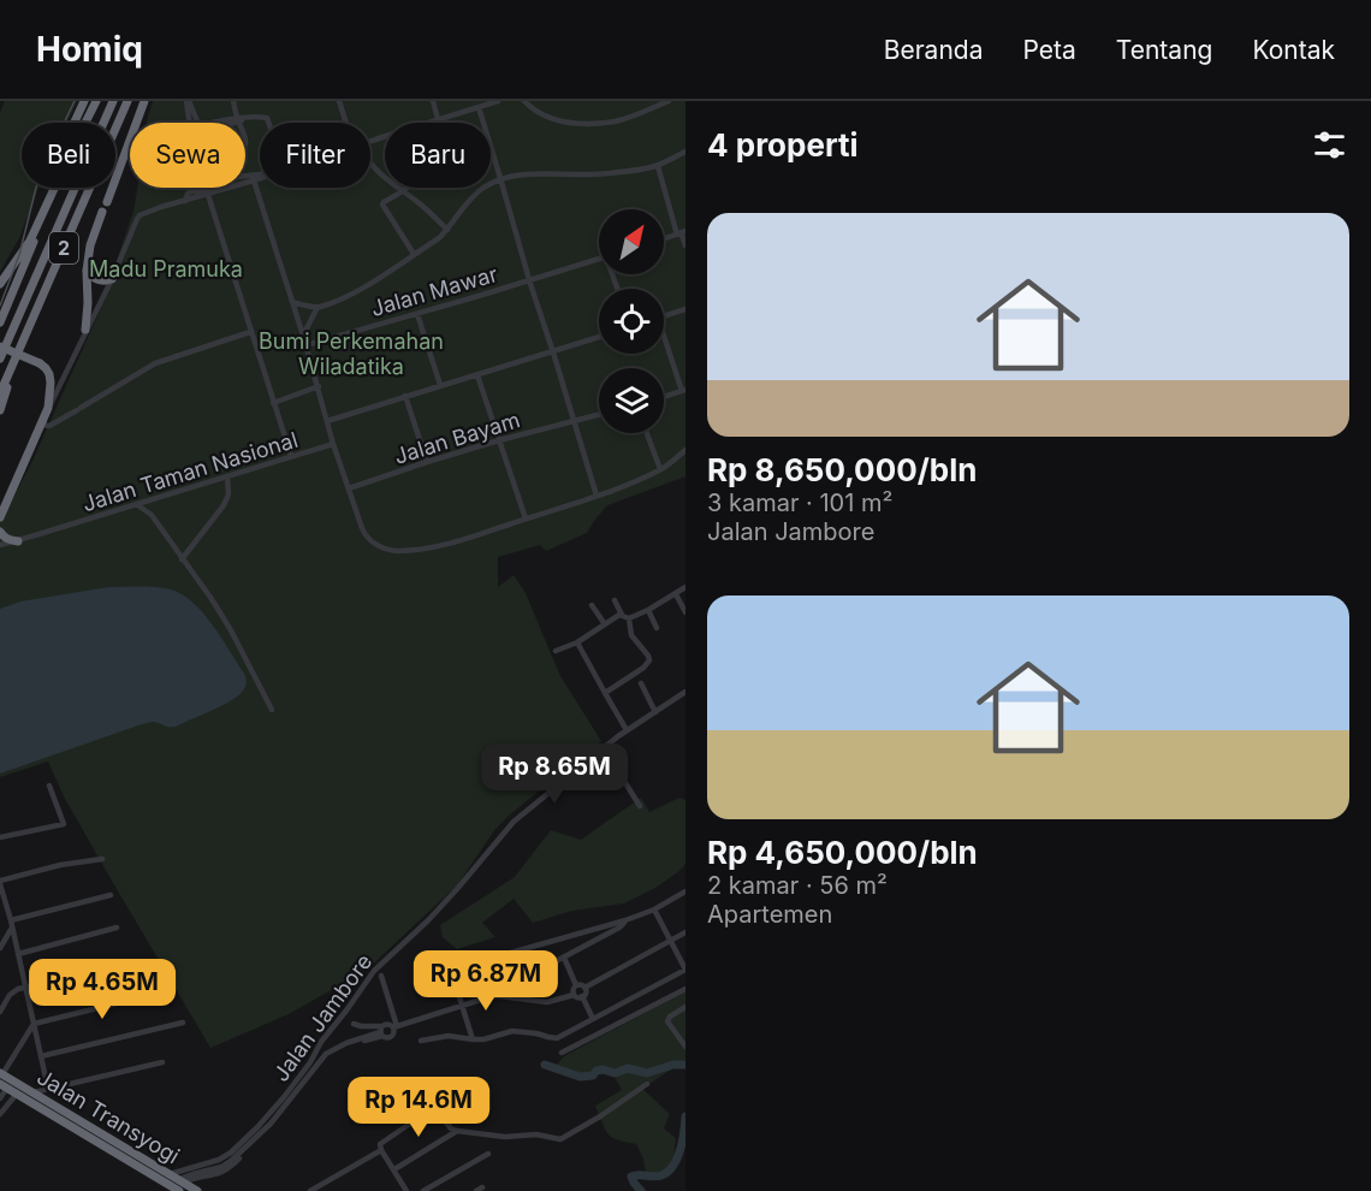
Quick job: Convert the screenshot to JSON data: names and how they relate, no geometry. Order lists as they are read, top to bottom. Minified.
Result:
{"streets":{"highway":["2","Jalan Transyogi"],"street":["Jalan Mawar","Jalan Bayam","Jalan Taman Nasional","Jalan Jambore"]},"crossings":[["Jalan Jambore","Jalan Transyogi"]],"parks":["Madu Pramuka","Bumi Perkemahan Wiladatika"],"north":"top right","page":{"header":"Homiq","nav":["Beranda","Peta","Tentang","Kontak"],"heading":"4 properti","chip":["Beli","Sewa","Filter","Baru"],"list":[{"name":"Rp 8,650,000/bln","note":"3 kamar · 101 m² · Jalan Jambore"},{"name":"Rp 4,650,000/bln","note":"2 kamar · 56 m² · Apartemen"}],"price":["Rp 8.65M","Rp 6.87M","Rp 4.65M","Rp 14.6M"]}}
